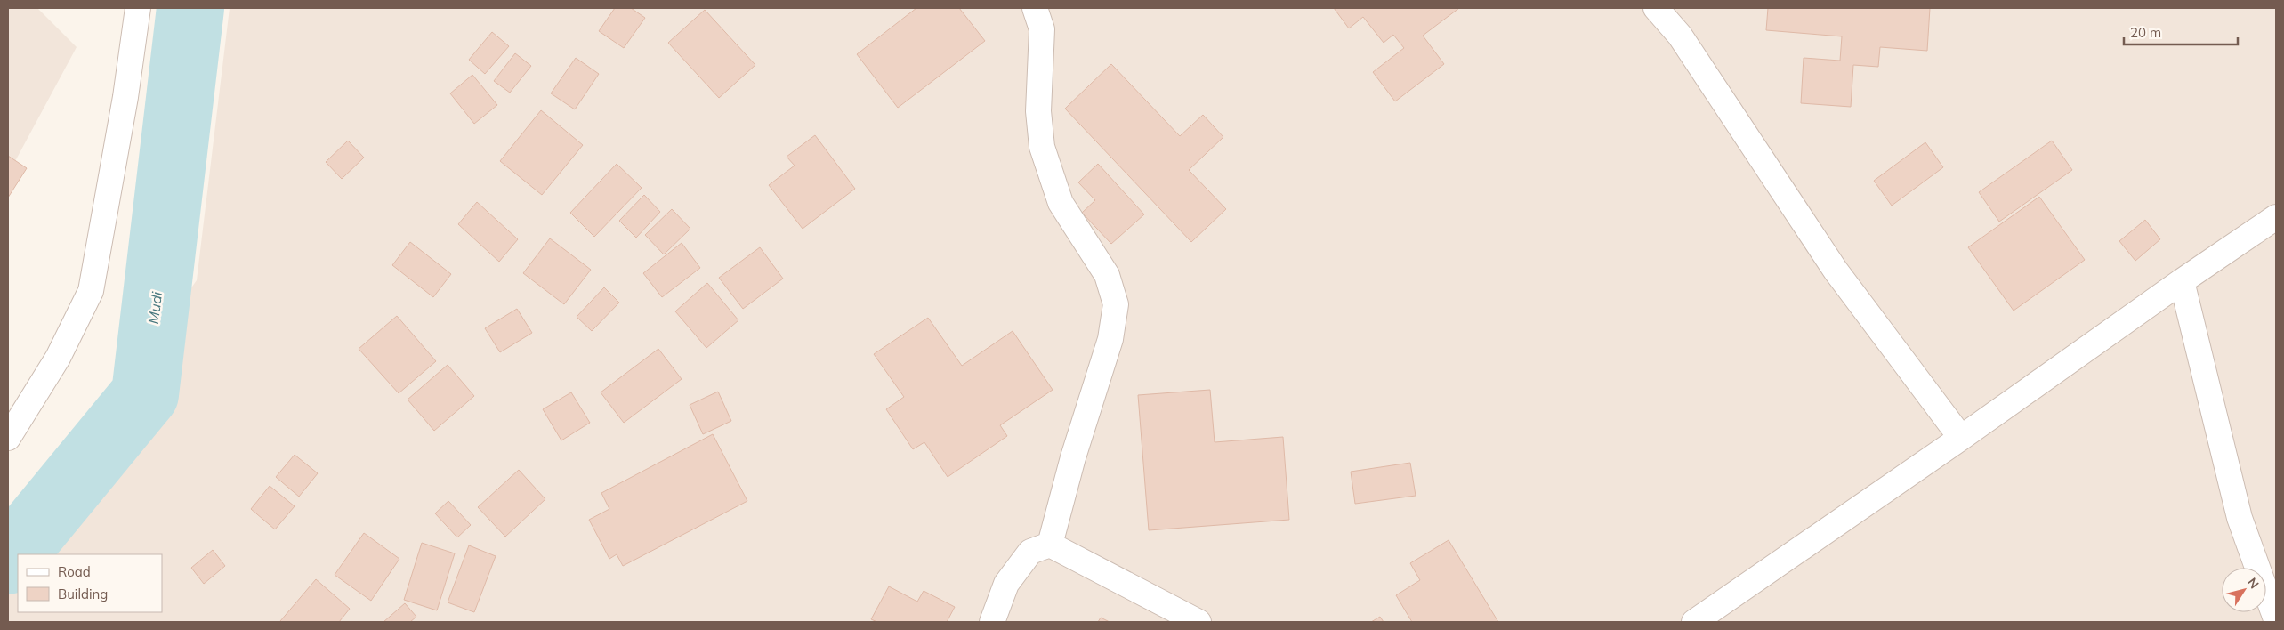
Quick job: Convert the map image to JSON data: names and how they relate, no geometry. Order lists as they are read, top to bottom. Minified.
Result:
{"water":["Mudi"],"legend":["Road","Building"],"scale_bar":"20 m","north":"top right"}
